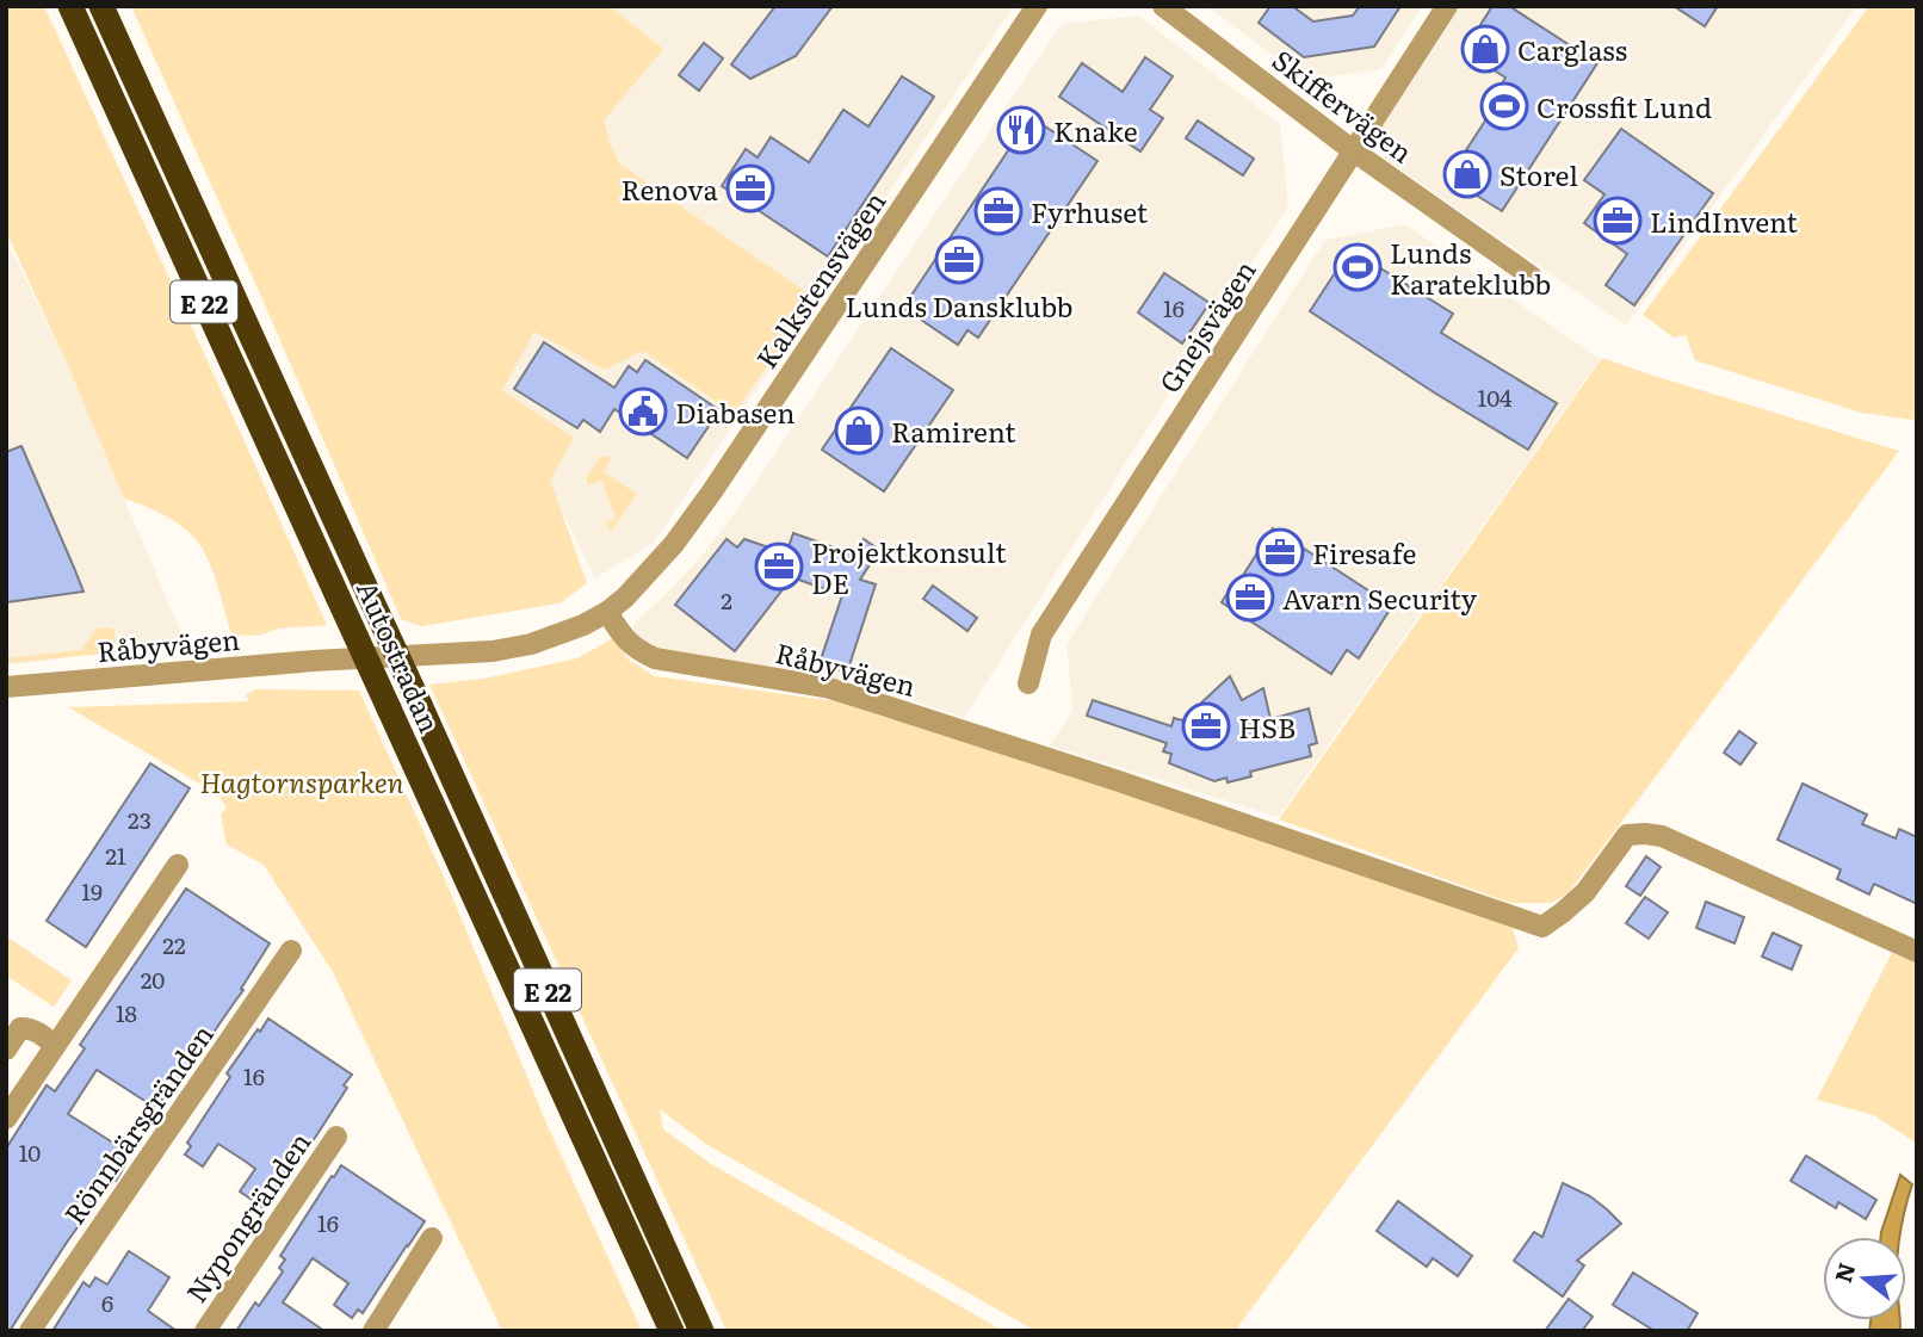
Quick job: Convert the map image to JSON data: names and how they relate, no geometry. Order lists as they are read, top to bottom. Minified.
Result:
{"streets":{"highway":["E 22","Autostradan"],"street":["Skiffervägen","Kalkstensvägen","Gnejsvägen","Råbyvägen","Rönnbärsgränden","Nypongränden"]},"crossings":[["Skiffervägen","Gnejsvägen"],["Kalkstensvägen","Råbyvägen"]],"parks":["Hagtornsparken"],"places":{"shop":["Carglass","Storel","Ramirent"],"sports":["Crossfit Lund","Lunds Karateklubb"],"restaurant":["Knake"],"office":["Renova","Fyrhuset","LindInvent","Lunds Dansklubb","Firesafe","Projektkonsult DE","Avarn Security","HSB"],"public building":["Diabasen"]},"house_numbers":["16","104","2","23","21","19","22","20","18","16","10","16","6"],"north":"left"}
